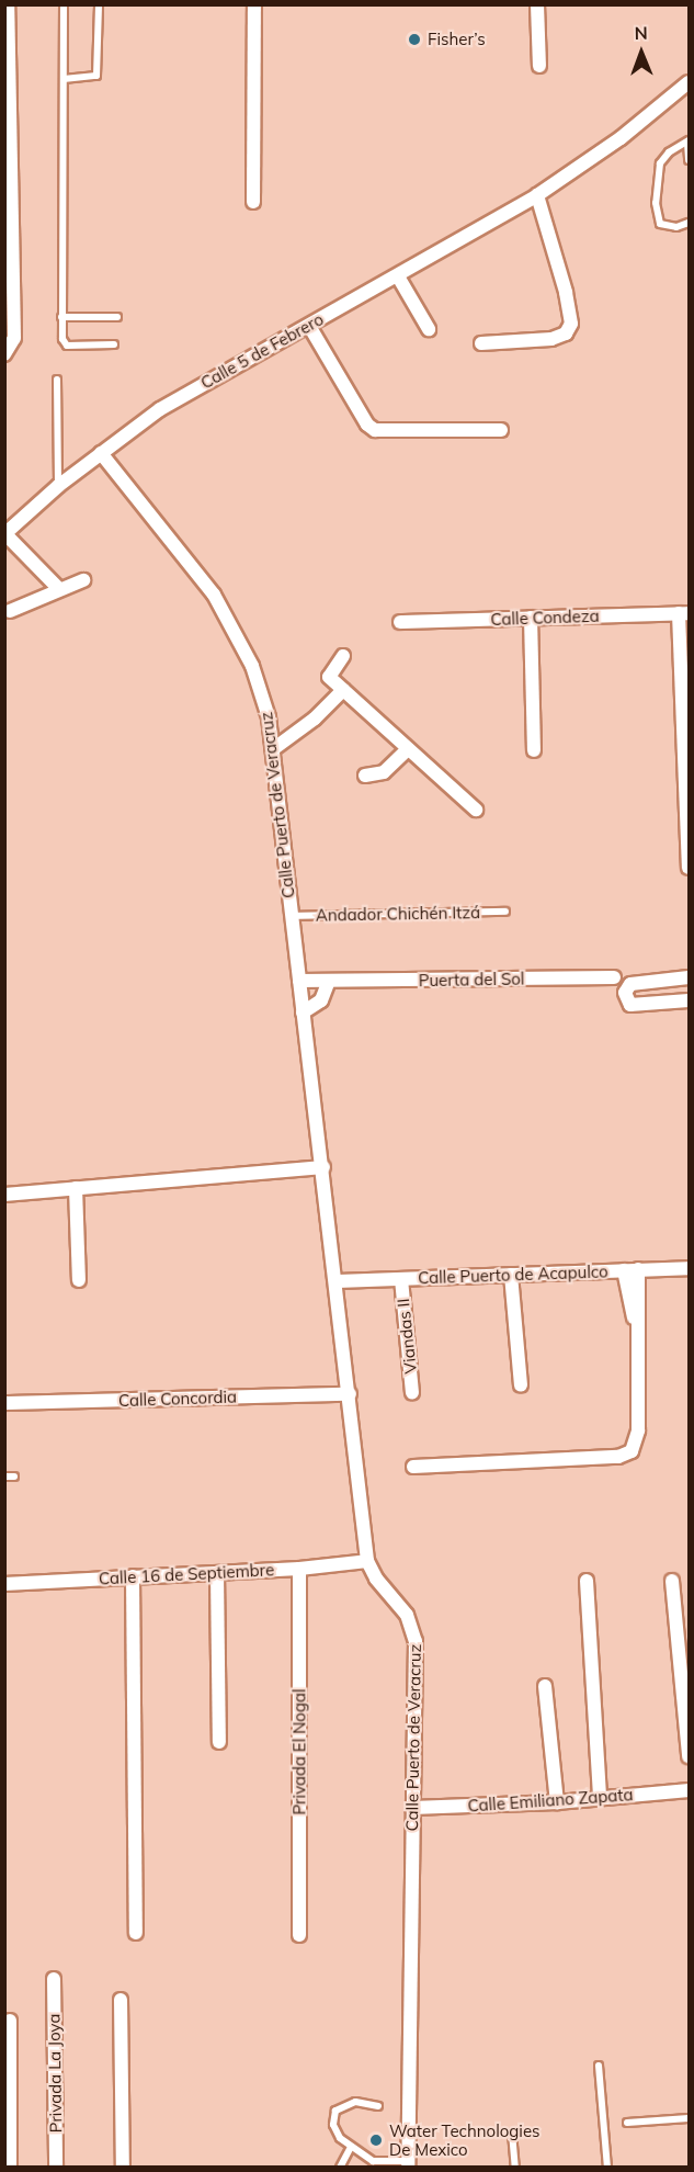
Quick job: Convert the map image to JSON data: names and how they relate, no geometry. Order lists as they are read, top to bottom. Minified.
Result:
{"streets":{"street":["Calle 5 de Febrero","Calle Condeza","Calle Puerto de Veracruz","Puerta del Sol","Calle Puerto de Acapulco","Viandas II","Calle Concordia","Calle 16 de Septiembre","Privada El Nogal","Calle Emiliano Zapata","Privada La Joya"],"lane":["Andador Chichén Itzá"]},"crossings":[["Calle 5 de Febrero","Calle Puerto de Veracruz"],["Calle Puerto de Veracruz","Andador Chichén Itzá"],["Calle Puerto de Veracruz","Puerta del Sol"],["Calle Puerto de Veracruz","Calle Puerto de Acapulco"],["Calle Puerto de Veracruz","Calle Concordia"],["Calle Puerto de Veracruz","Calle 16 de Septiembre"],["Calle Puerto de Veracruz","Calle Emiliano Zapata"],["Calle Puerto de Acapulco","Viandas II"],["Calle 16 de Septiembre","Privada El Nogal"]],"places":["Fisher’s","Water Technologies De Mexico"],"north":"top"}
